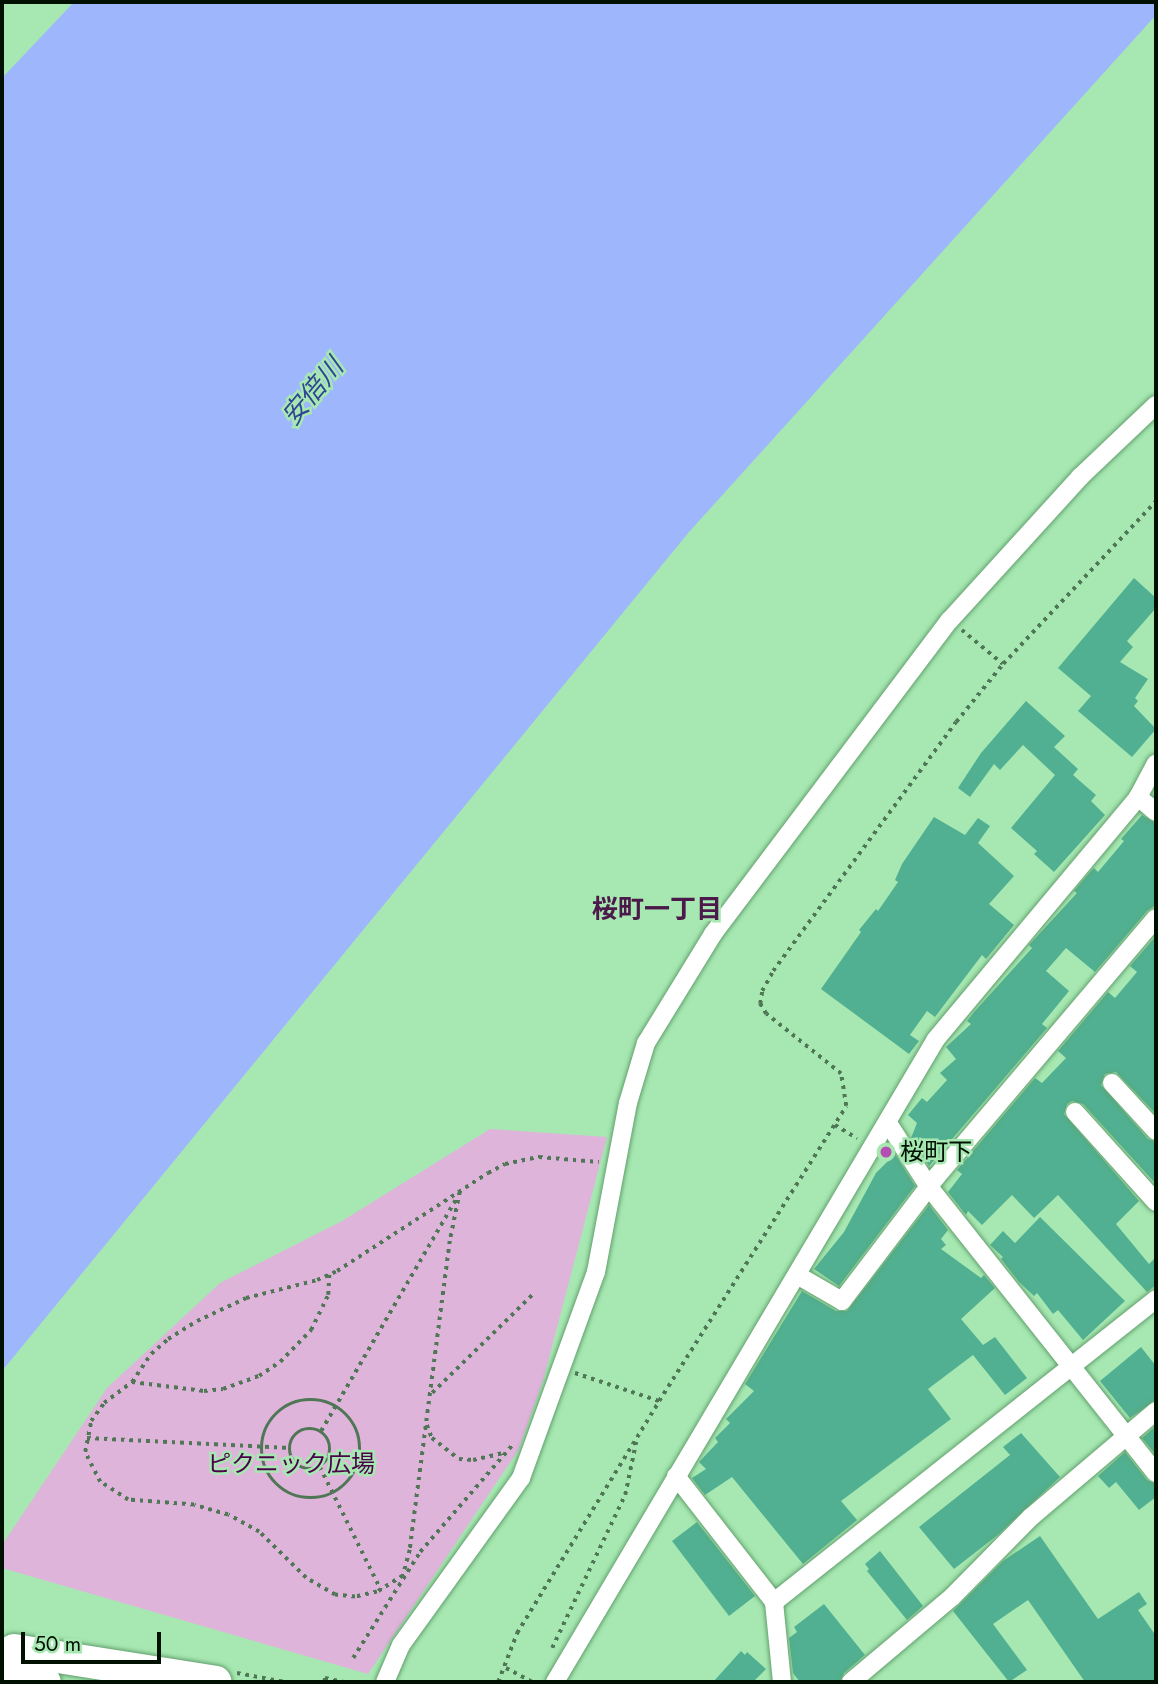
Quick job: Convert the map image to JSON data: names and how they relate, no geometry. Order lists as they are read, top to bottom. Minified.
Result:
{"districts":["桜町一丁目"],"water":["安倍川"],"parks":["ピクニック広場"],"places":["桜町下"],"scale_bar":"50 m"}
